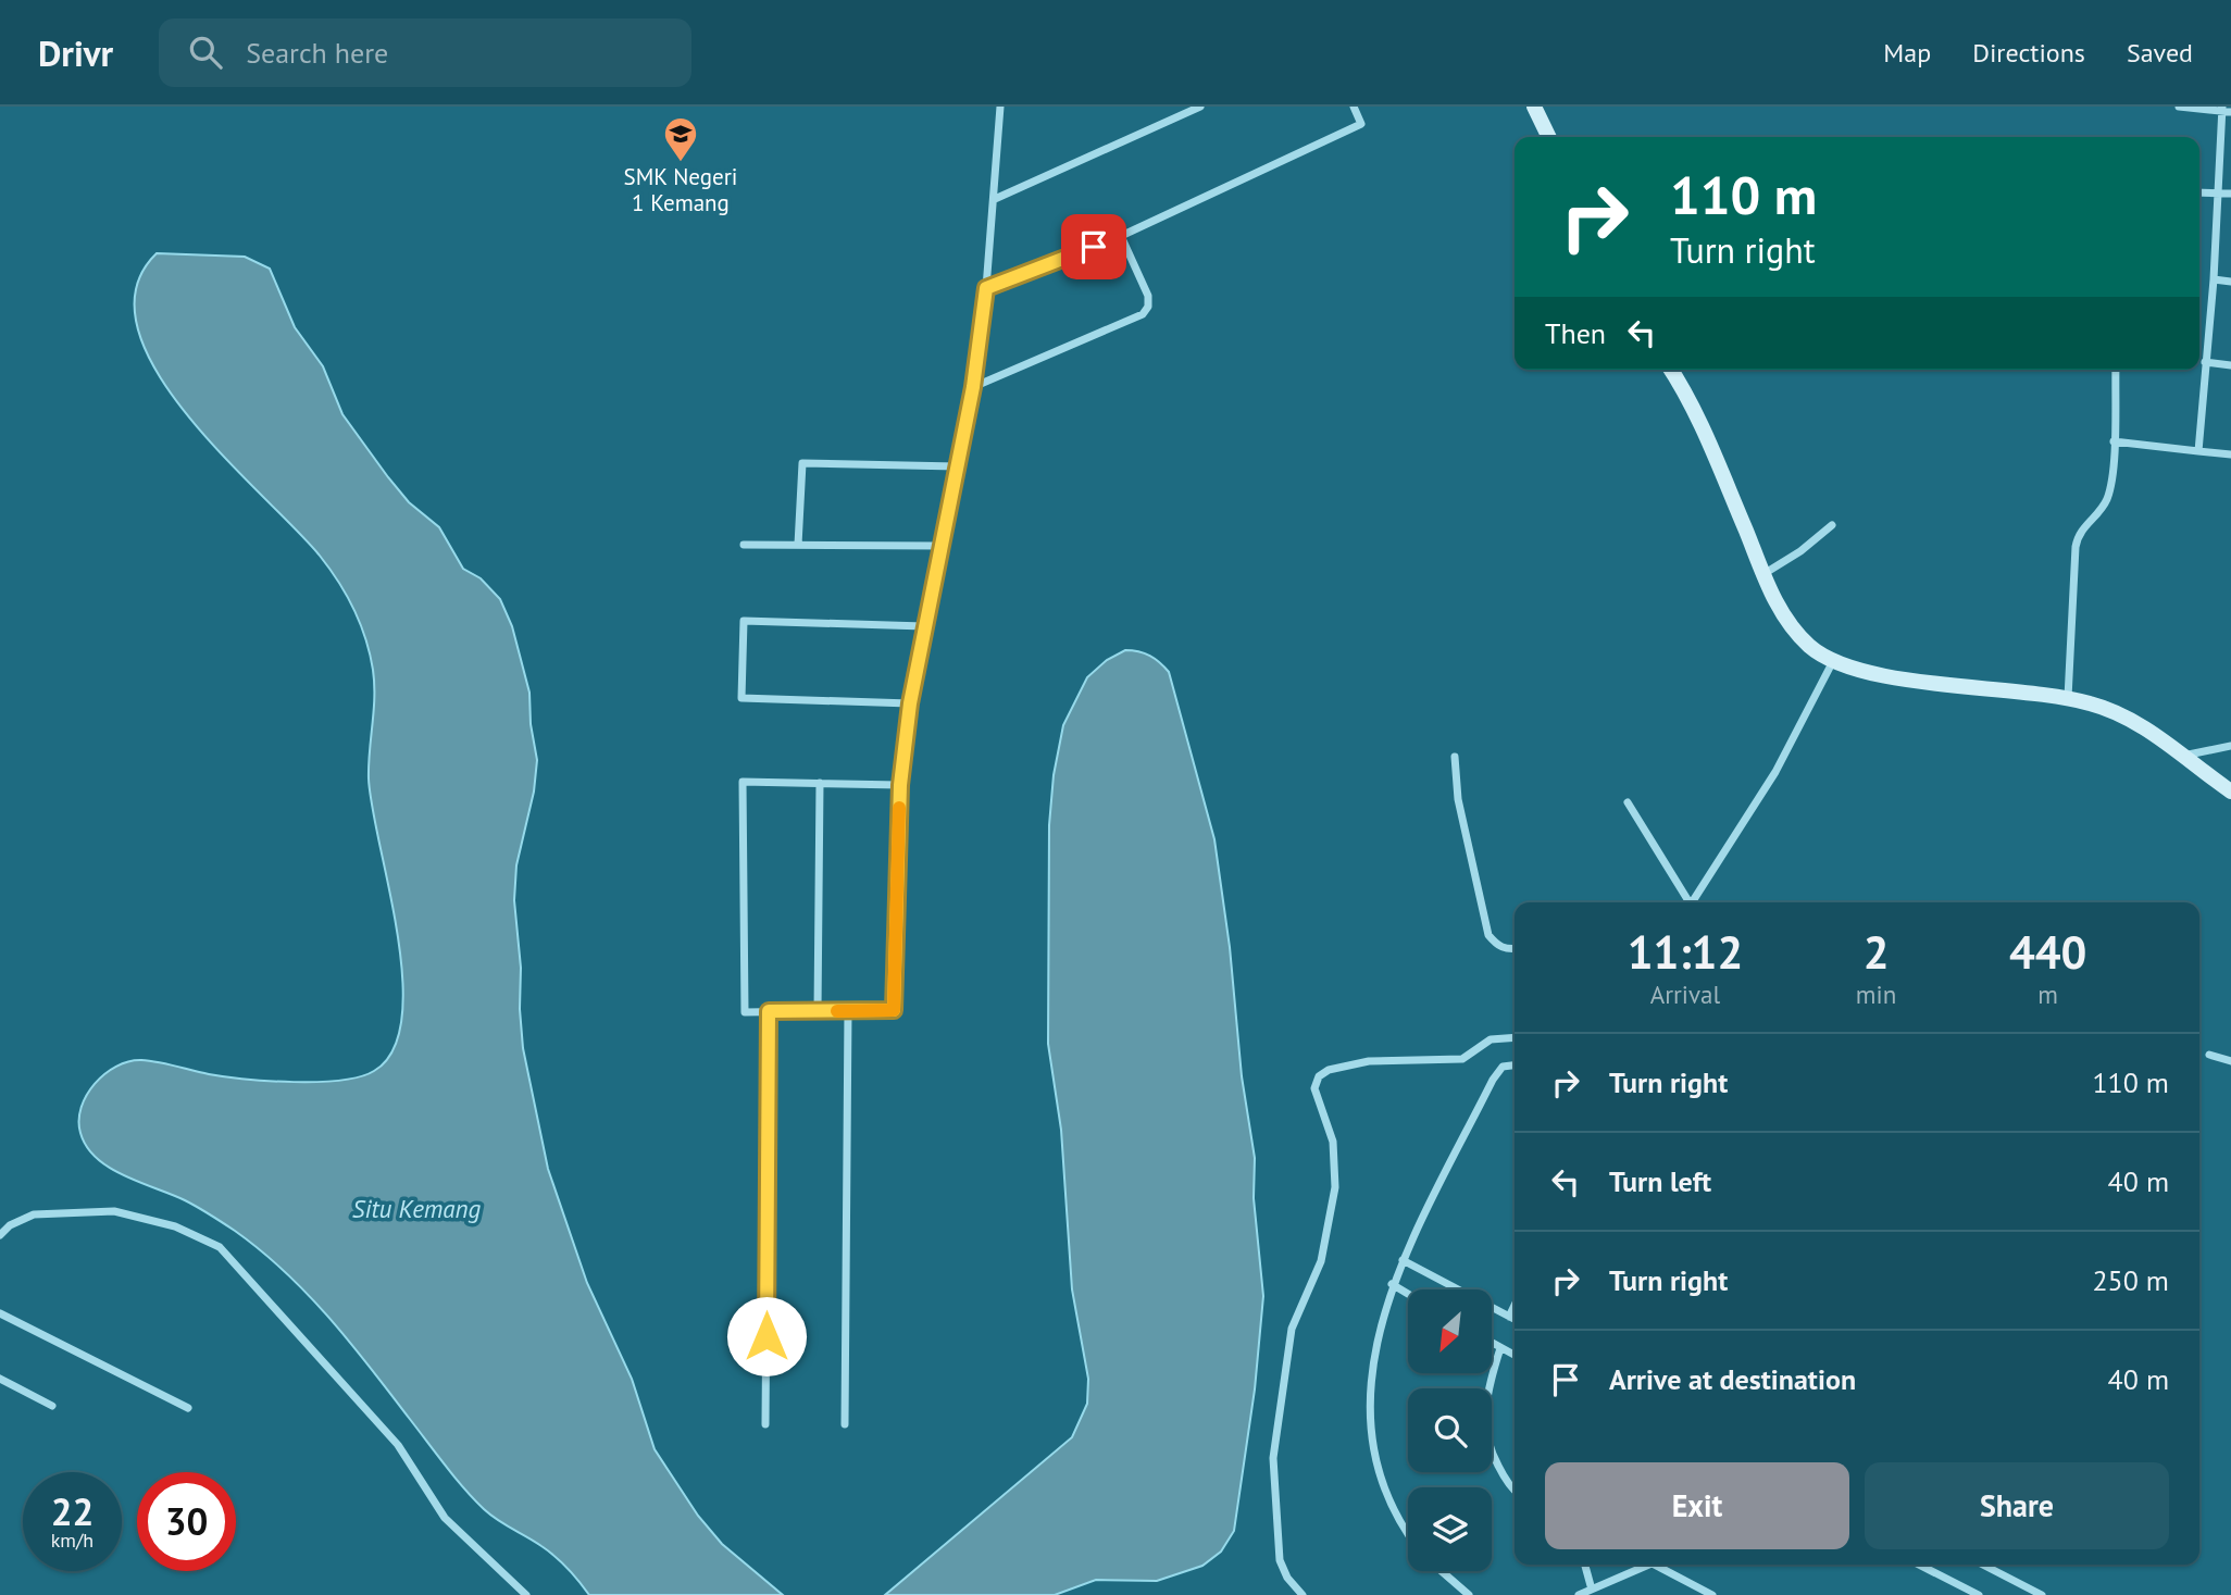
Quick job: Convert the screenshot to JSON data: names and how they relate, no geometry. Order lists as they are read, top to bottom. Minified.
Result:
{"water":["Situ Kemang"],"places":{"school or university":["SMK Negeri 1 Kemang"]},"north":"bottom left","page":{"header":"Drivr","search":"Search here","nav":["Map","Directions","Saved"],"turn":["110 m","Turn right"],"then":"Then","eta":["11:12","Arrival","2","min","440","m"],"list":[{"name":"Turn right","value":"110 m"},{"name":"Turn left","value":"40 m"},{"name":"Turn right","value":"250 m"},{"name":"Arrive at destination","value":"40 m"}],"buttons":["Exit","Share"],"speed":"22 km/h","limit":"30"}}
